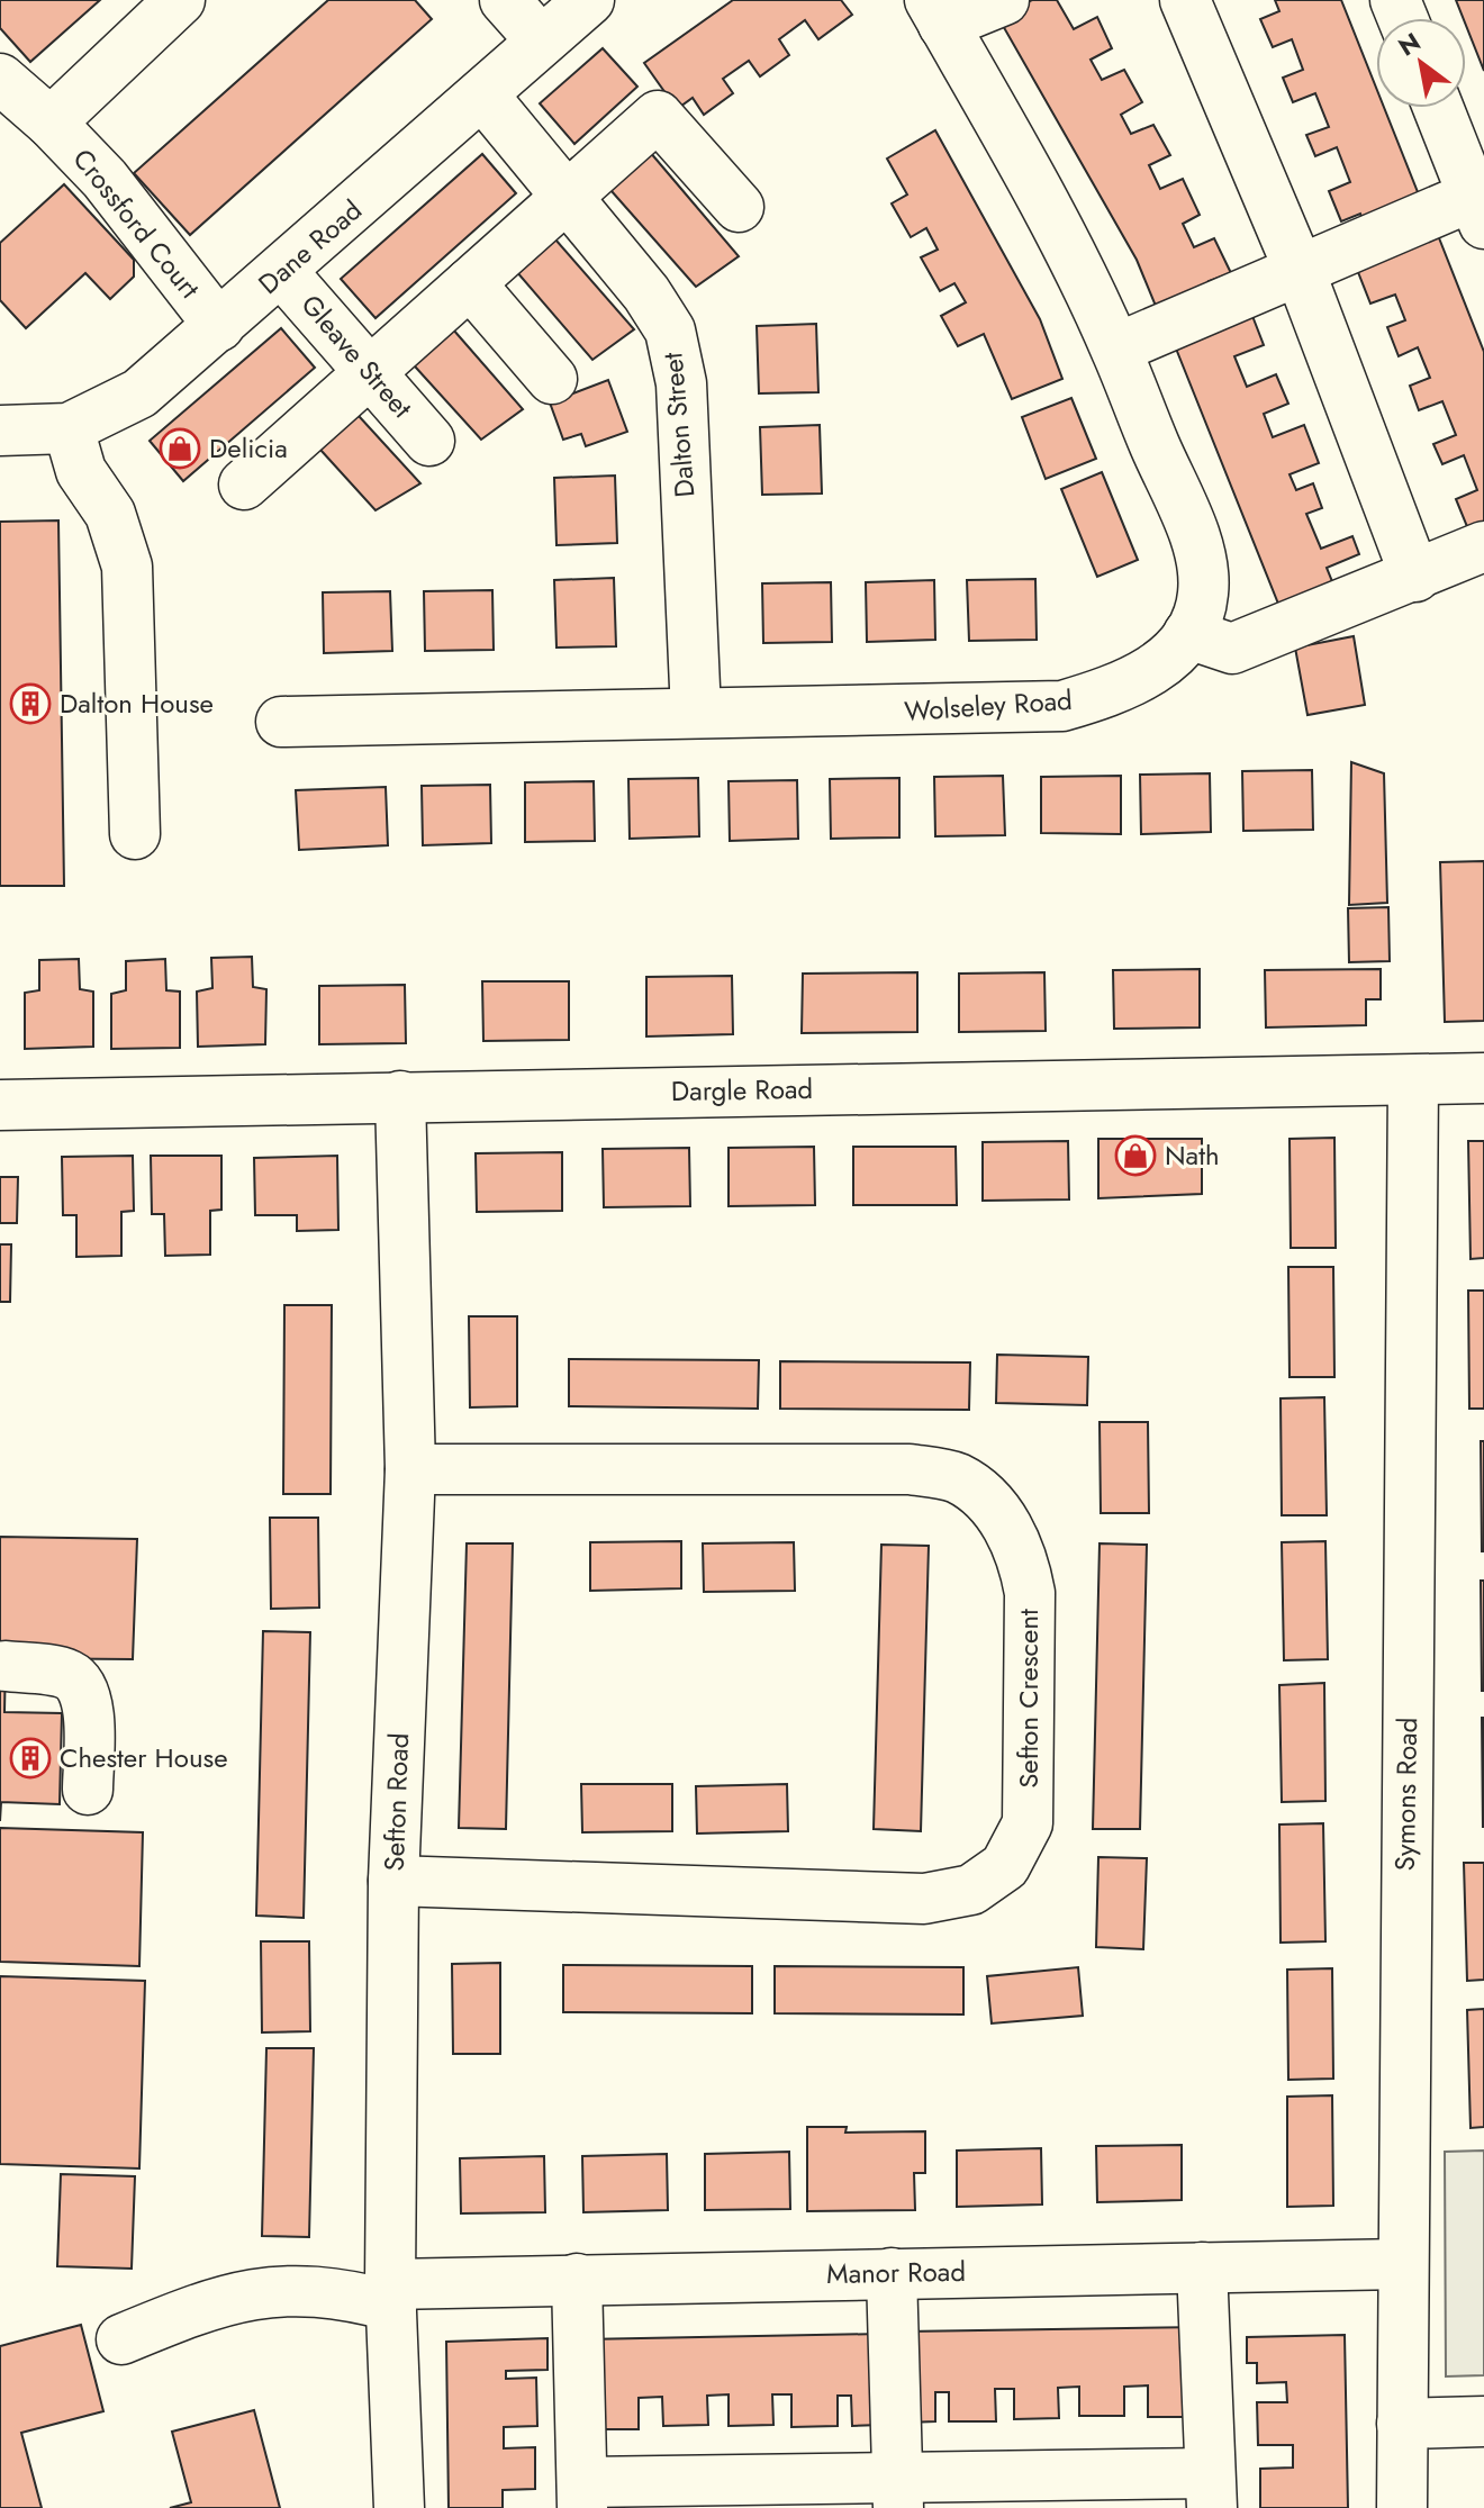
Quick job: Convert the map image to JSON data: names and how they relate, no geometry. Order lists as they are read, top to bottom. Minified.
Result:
{"streets":{"street":["Crossford Court","Dane Road","Gleave Street","Dalton Street","Wolseley Road","Dargle Road","Sefton Crescent","Symons Road","Sefton Road","Manor Road"]},"crossings":[["Crossford Court","Dane Road"],["Dane Road","Gleave Street"],["Dane Road","Dalton Street"],["Dalton Street","Wolseley Road"],["Dargle Road","Symons Road"],["Dargle Road","Sefton Road"],["Sefton Crescent","Sefton Road"],["Symons Road","Manor Road"],["Sefton Road","Manor Road"]],"places":{"shop":["Delicia","Nath"],"building":["Dalton House","Chester House"]},"north":"top left"}
